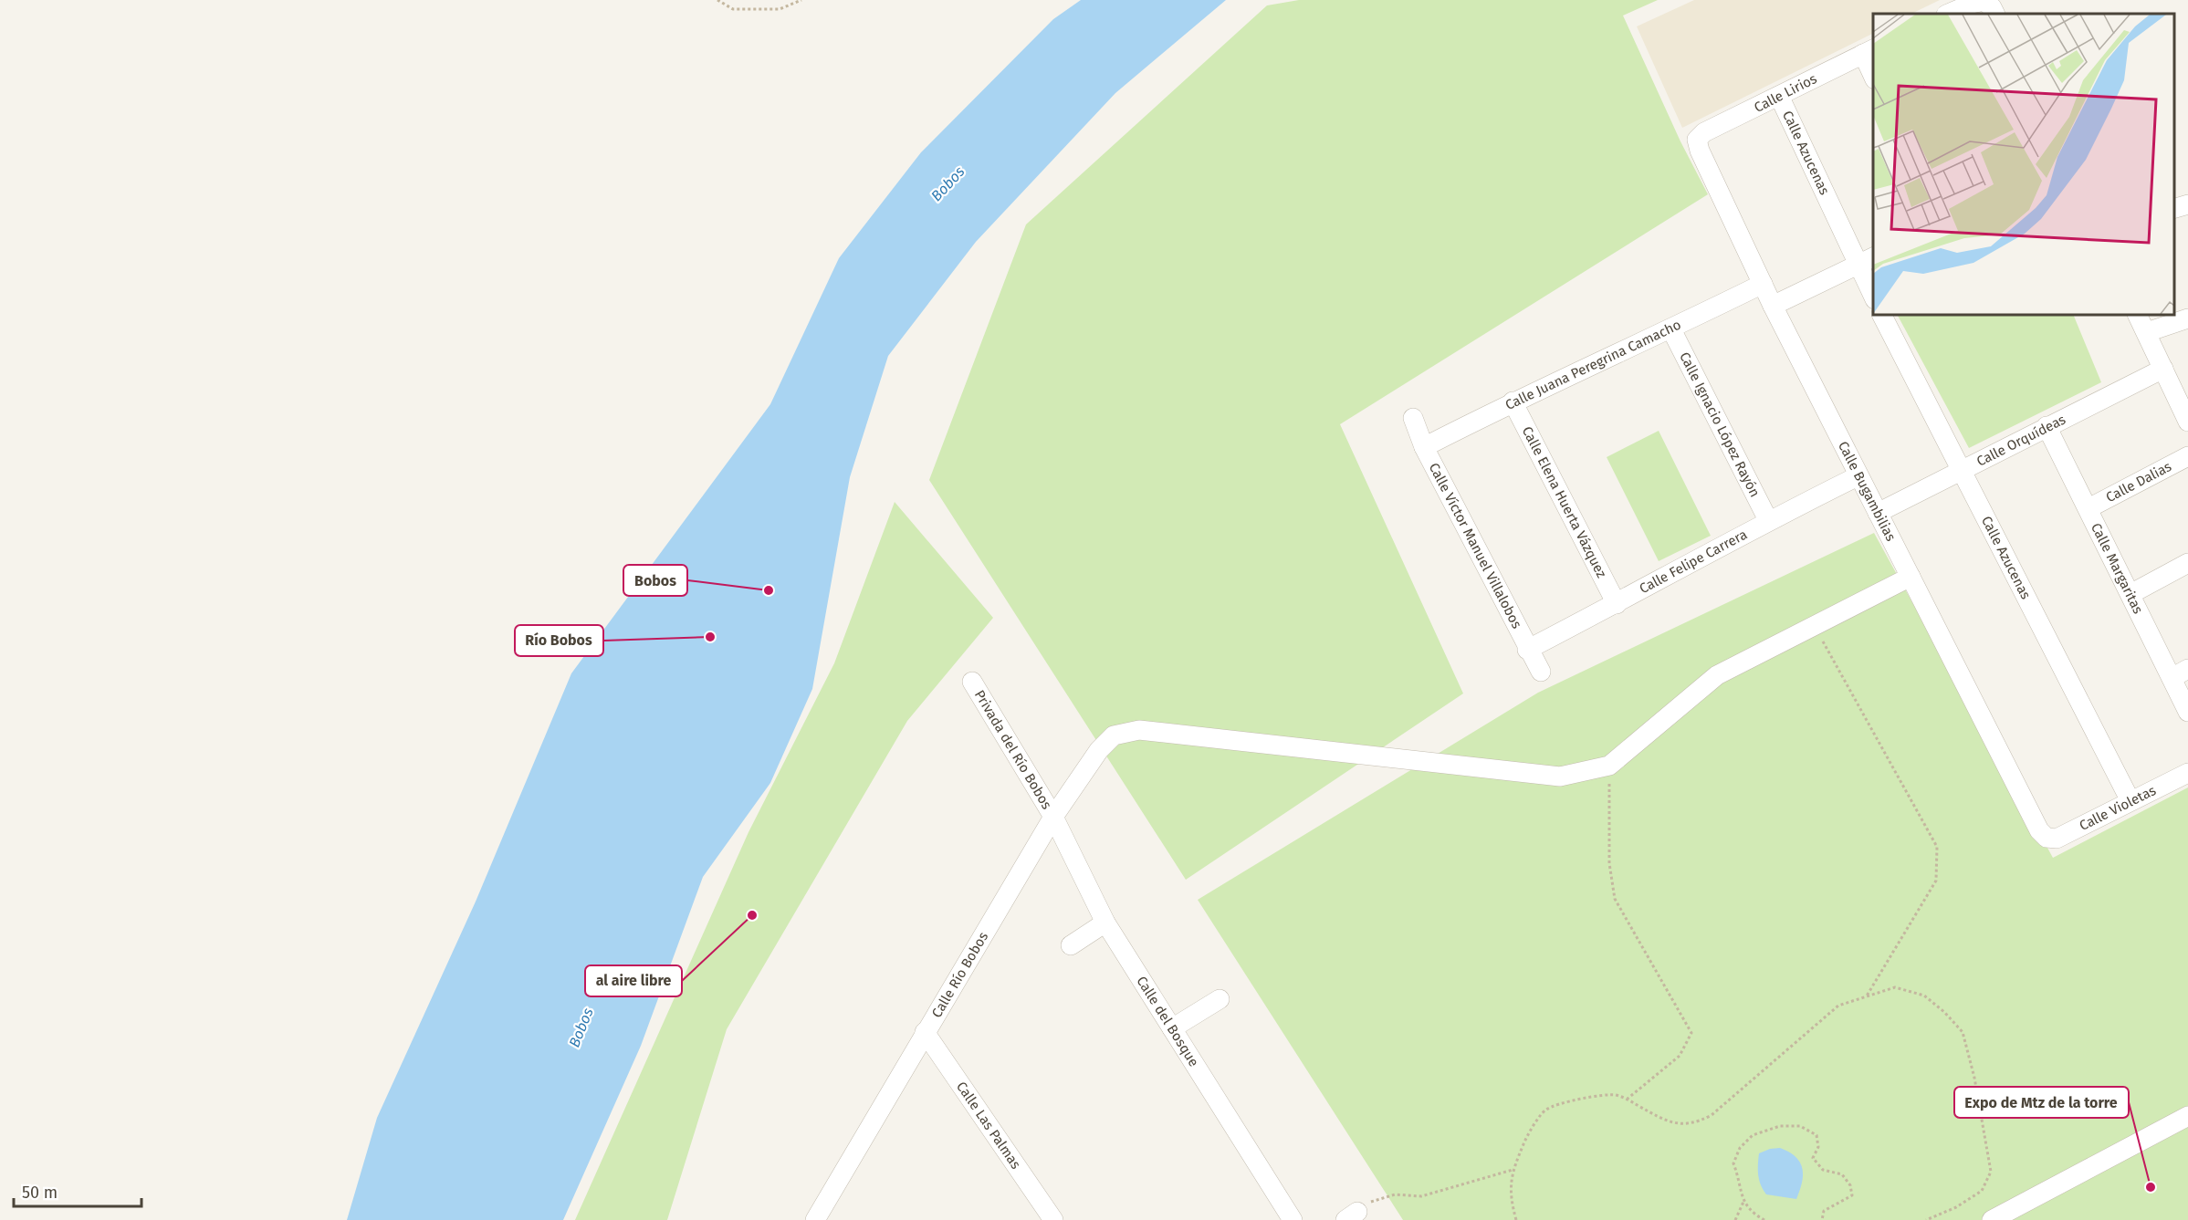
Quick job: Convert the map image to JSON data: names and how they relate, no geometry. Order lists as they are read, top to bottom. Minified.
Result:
{"streets":{"street":["Calle Lirios","Calle Azucenas","Calle Juana Peregrina Camacho","Calle Ignacio López Rayón","Calle Orquídeas","Calle Dalias","Calle Bugambilias","Calle Elena Huerta Vázquez","Calle Víctor Manuel Villalobos","Calle Felipe Carrera","Calle Margaritas","Privada del Río Bobos","Calle Violetas","Calle Río Bobos","Calle del Bosque","Calle Las Palmas"]},"crossings":[["Calle Lirios","Calle Azucenas"],["Calle Lirios","Calle Bugambilias"],["Calle Azucenas","Calle Orquídeas"],["Calle Azucenas","Calle Violetas"],["Calle Juana Peregrina Camacho","Calle Ignacio López Rayón"],["Calle Juana Peregrina Camacho","Calle Bugambilias"],["Calle Juana Peregrina Camacho","Calle Elena Huerta Vázquez"],["Calle Juana Peregrina Camacho","Calle Víctor Manuel Villalobos"],["Calle Ignacio López Rayón","Calle Felipe Carrera"],["Calle Orquídeas","Calle Bugambilias"],["Calle Orquídeas","Calle Margaritas"],["Calle Dalias","Calle Margaritas"],["Calle Bugambilias","Calle Felipe Carrera"],["Calle Bugambilias","Calle Violetas"],["Calle Elena Huerta Vázquez","Calle Felipe Carrera"],["Calle Víctor Manuel Villalobos","Calle Felipe Carrera"],["Privada del Río Bobos","Calle Río Bobos"],["Privada del Río Bobos","Calle del Bosque"],["Calle Río Bobos","Calle del Bosque"],["Calle Río Bobos","Calle Las Palmas"]],"water":["Bobos"],"places":["Bobos","Río Bobos","al aire libre","Expo de Mtz de la torre"],"scale_bar":"50 m"}
